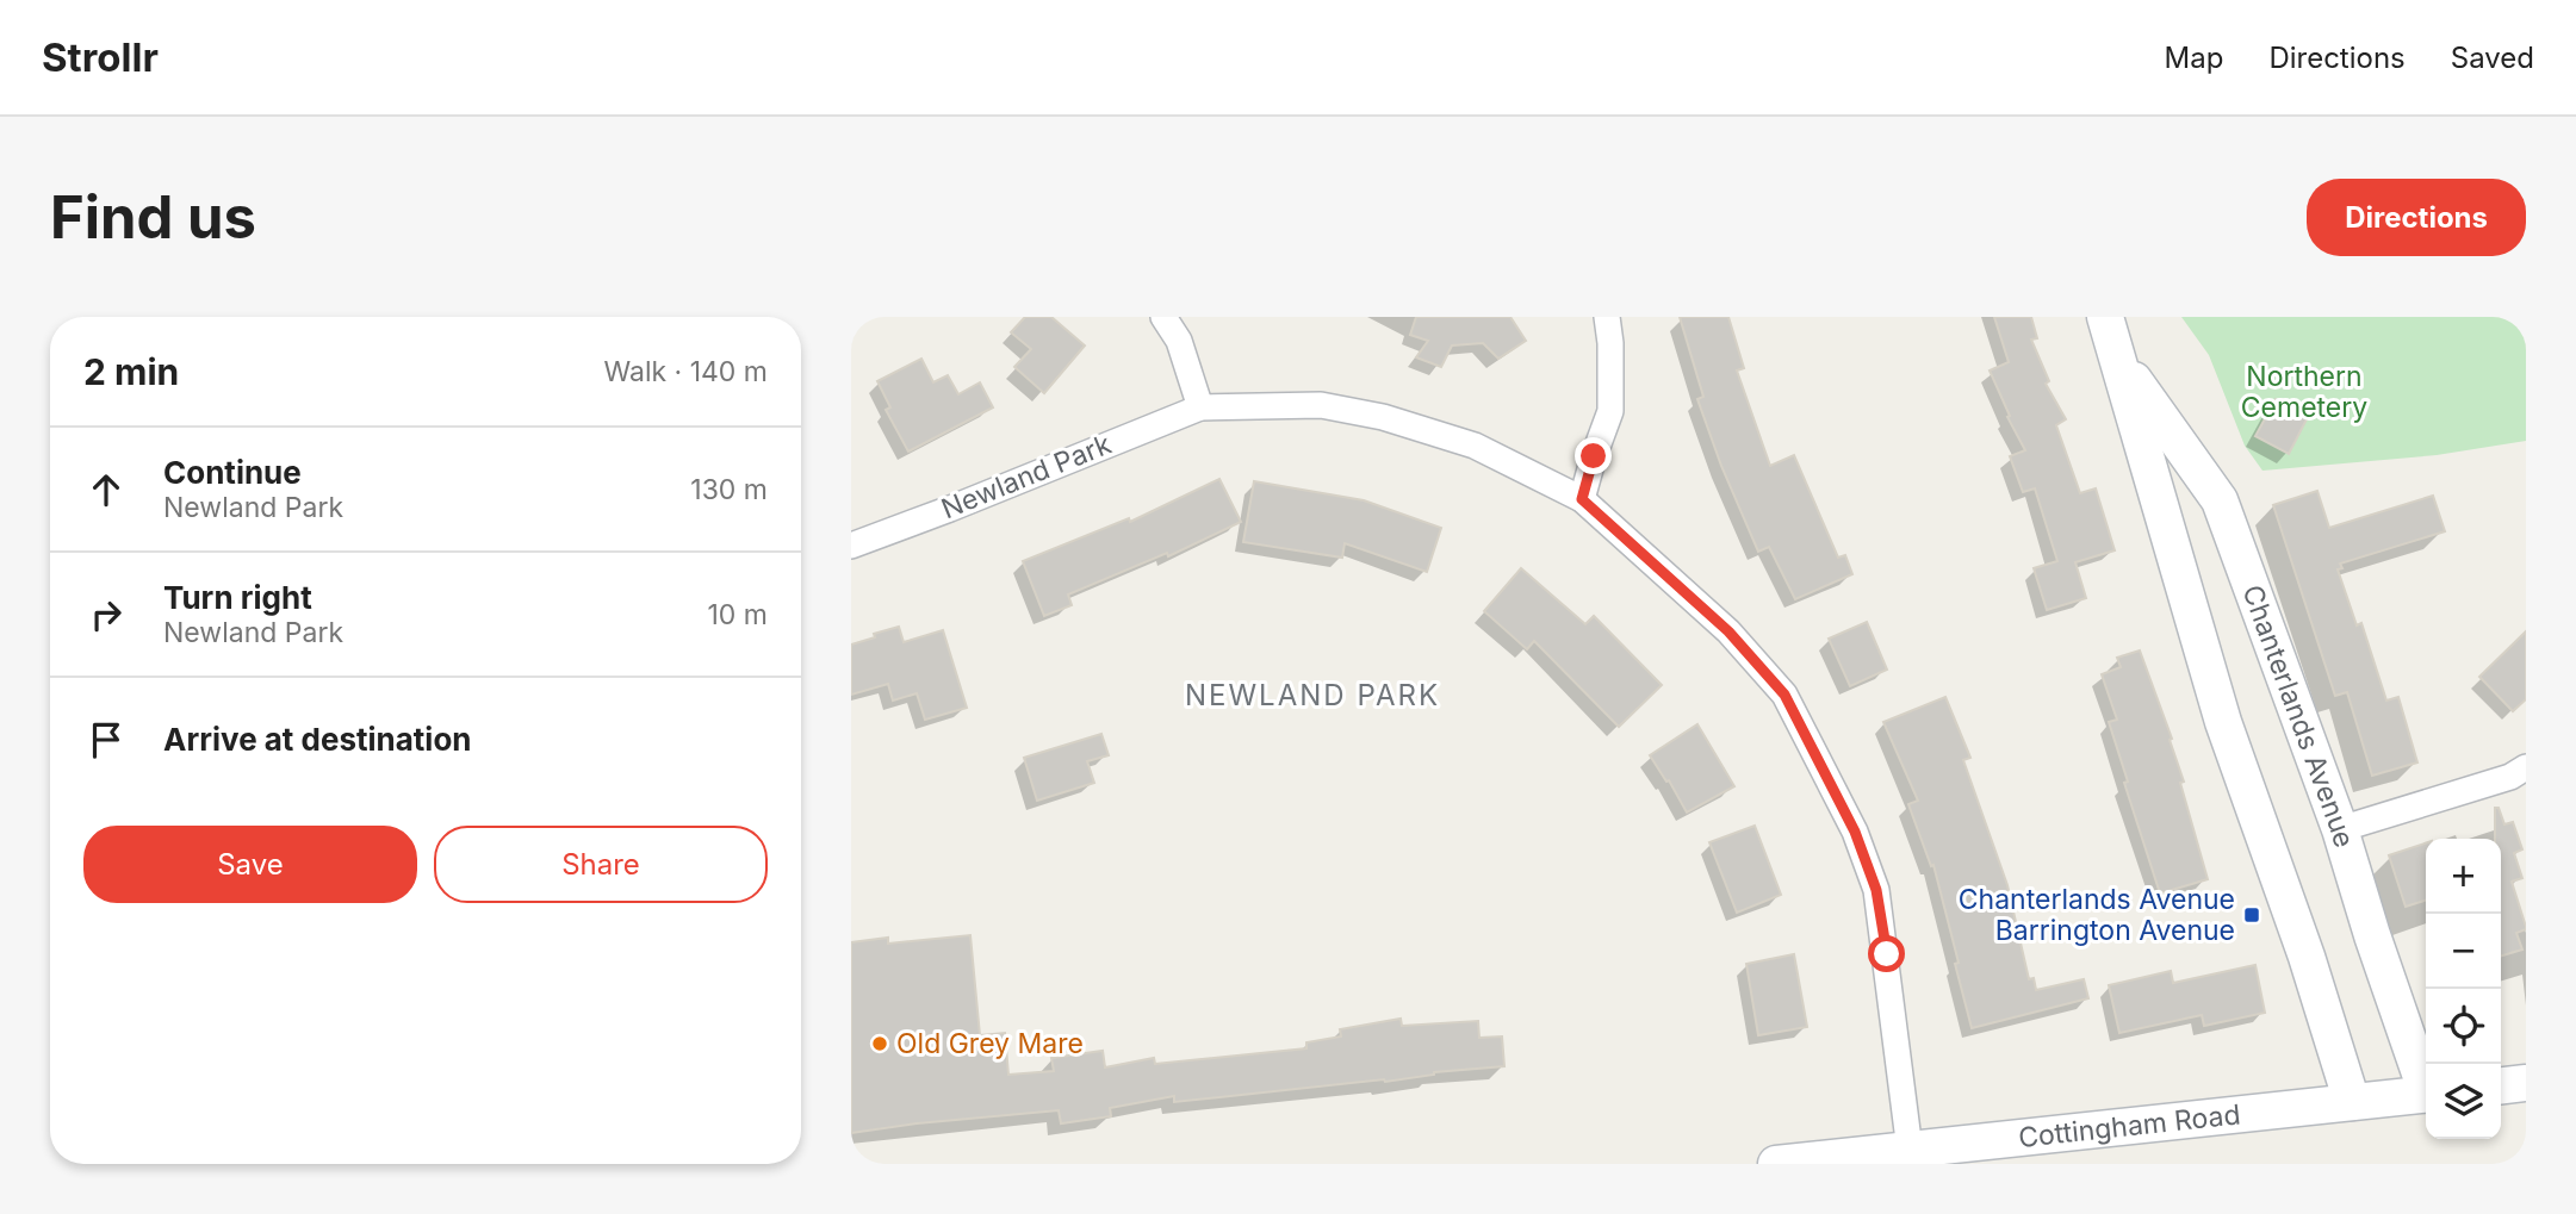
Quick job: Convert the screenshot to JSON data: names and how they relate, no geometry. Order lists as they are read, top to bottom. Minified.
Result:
{"streets":{"street":["Newland Park","Chanterlands Avenue","Cottingham Road"]},"crossings":[["Newland Park","Cottingham Road"],["Chanterlands Avenue","Cottingham Road"]],"districts":["NEWLAND PARK"],"parks":["Northern Cemetery"],"places":{"transit":["Chanterlands Avenue Barrington Avenue"],"other":["Old Grey Mare"]},"page":{"header":"Strollr","nav":["Map","Directions","Saved"],"buttons":["Directions",["Save","Share"]],"title":"Find us","heading":["2 min","Walk · 140 m"],"list":[["Continue","Newland Park","130 m"],["Turn right","Newland Park","10 m"],"Arrive at destination"],"map_buttons":["+","−"]}}
